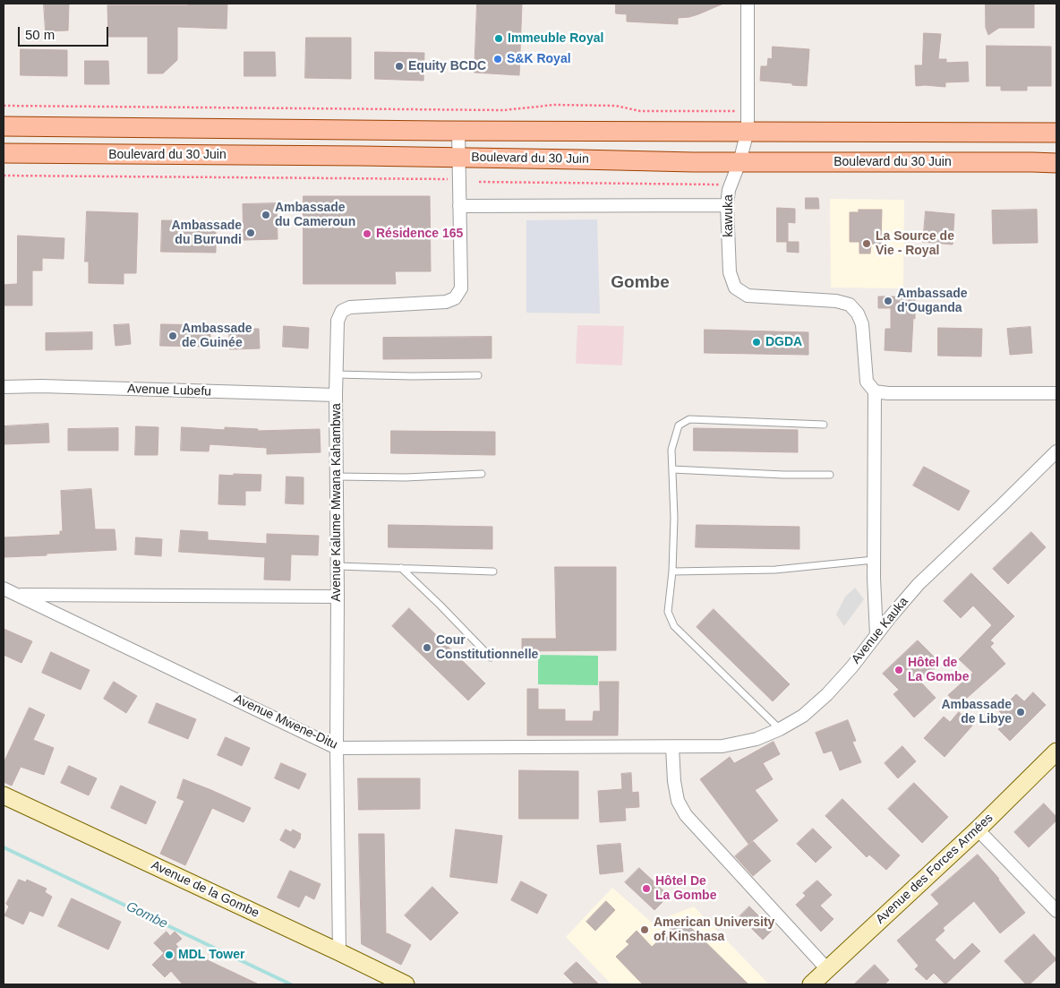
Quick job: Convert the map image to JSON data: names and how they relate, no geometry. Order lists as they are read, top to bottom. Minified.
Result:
{"streets":{"main road":["Boulevard du 30 Juin"],"street":["kawuka","Avenue Lubefu","Avenue Kalume Mwana Kahambwa","Avenue Kauka","Avenue Mwene-Ditu","Avenue des Forces Armées","Avenue de la Gombe"]},"crossings":[["Boulevard du 30 Juin","kawuka"],["Boulevard du 30 Juin","Avenue Kalume Mwana Kahambwa"],["Avenue Lubefu","Avenue Kalume Mwana Kahambwa"],["Avenue Kalume Mwana Kahambwa","Avenue Mwene-Ditu"],["Avenue Kalume Mwana Kahambwa","Avenue de la Gombe"],["Avenue Kauka","Avenue Mwene-Ditu"]],"districts":["Gombe"],"water":["Gombe"],"places":["Immeuble Royal","S&K Royal","Equity BCDC","Ambassade du Cameroun","Ambassade du Burundi","Résidence 165","La Source de Vie - Royal","Ambassade d'Ouganda","Ambassade de Guinée","DGDA","Cour Constitutionnelle","Hôtel de La Gombe","Ambassade de Libye","Hôtel De La Gombe","American University of Kinshasa","MDL Tower"],"scale_bar":"50 m"}
